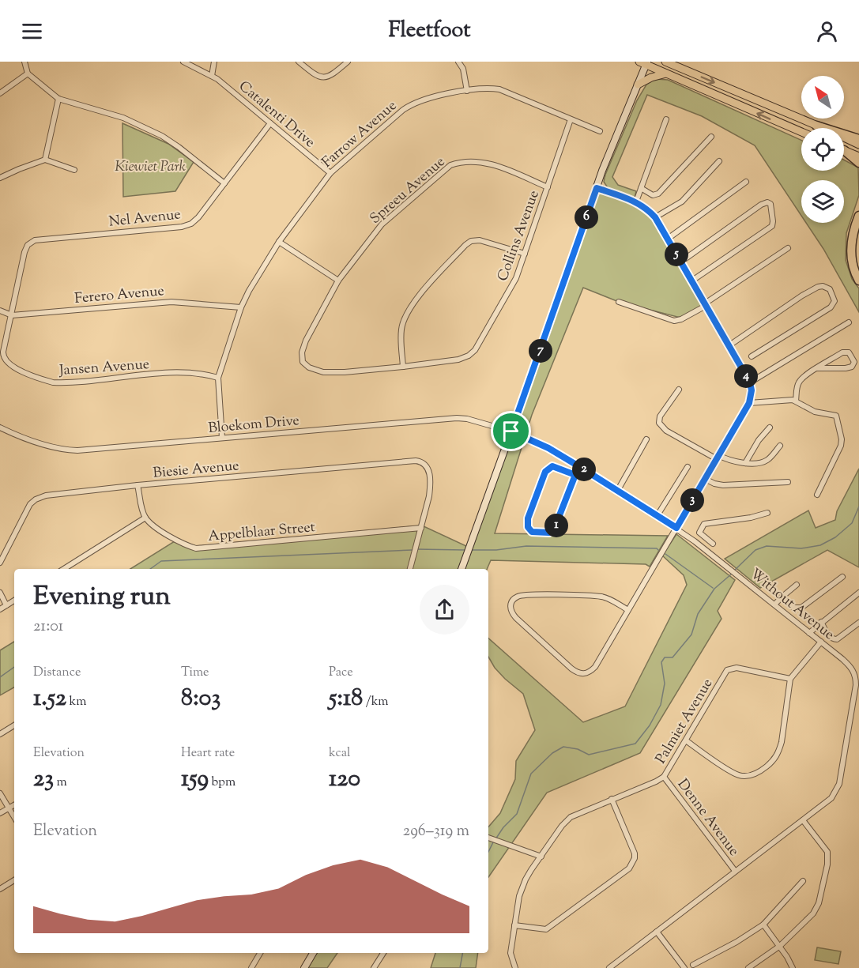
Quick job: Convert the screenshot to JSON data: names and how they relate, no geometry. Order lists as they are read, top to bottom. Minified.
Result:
{"streets":{"street":["Catalenti Drive","Farrow Avenue","Spreeu Avenue","Nel Avenue","Collins Avenue","Ferero Avenue","Jansen Avenue","Bloekom Drive","Biesie Avenue","Appelblaar Street","Without Avenue","Palmiet Avenue","Denne Avenue"]},"crossings":[["Catalenti Drive","Farrow Avenue"],["Catalenti Drive","Nel Avenue"],["Farrow Avenue","Collins Avenue"],["Farrow Avenue","Ferero Avenue"],["Farrow Avenue","Jansen Avenue"],["Farrow Avenue","Bloekom Drive"],["Spreeu Avenue","Collins Avenue"],["Nel Avenue","Jansen Avenue"],["Ferero Avenue","Jansen Avenue"],["Bloekom Drive","Without Avenue"],["Biesie Avenue","Appelblaar Street"],["Without Avenue","Denne Avenue"],["Palmiet Avenue","Denne Avenue"]],"parks":["Kiewiet Park"],"north":"top left","page":{"header":"Fleetfoot","pins":["6","5","7","4","2","3","1"],"heading":["Evening run","21:01"],"stats":[["Distance","1.52 km"],["Time","8:03"],["Pace","5:18 /km"],["Elevation","23 m"],["Heart rate","159 bpm"],["kcal","120"]],"chart":["Elevation","296–319 m"]}}
